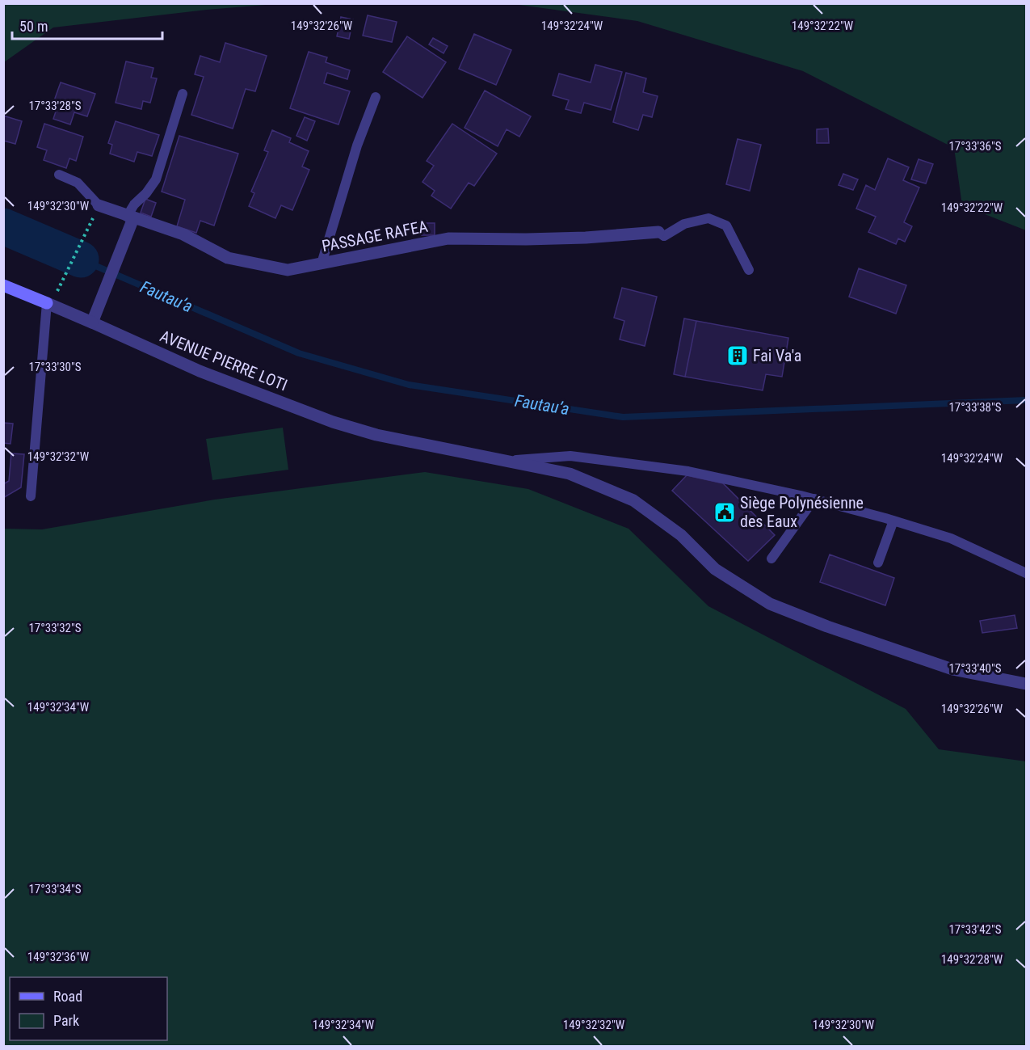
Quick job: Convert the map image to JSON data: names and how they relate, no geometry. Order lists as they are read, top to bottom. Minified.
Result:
{"streets":{"main road":["AVENUE PIERRE LOTI"],"street":["PASSAGE RAFEA"]},"water":["Fautau’a"],"places":{"building":["Fai Va'a"],"public building":["Siège Polynésienne des Eaux"]},"legend":["Road","Park"],"scale_bar":"50 m","coordinates":["149°32'26\"W","149°32'24\"W","149°32'22\"W","17°33'28\"S","17°33'36\"S","149°32'30\"W","17°33'30\"S","17°33'38\"S","149°32'32\"W","17°33'32\"S","17°33'40\"S","149°32'34\"W","17°33'34\"S","17°33'42\"S","149°32'36\"W","149°32'28\"W"]}
